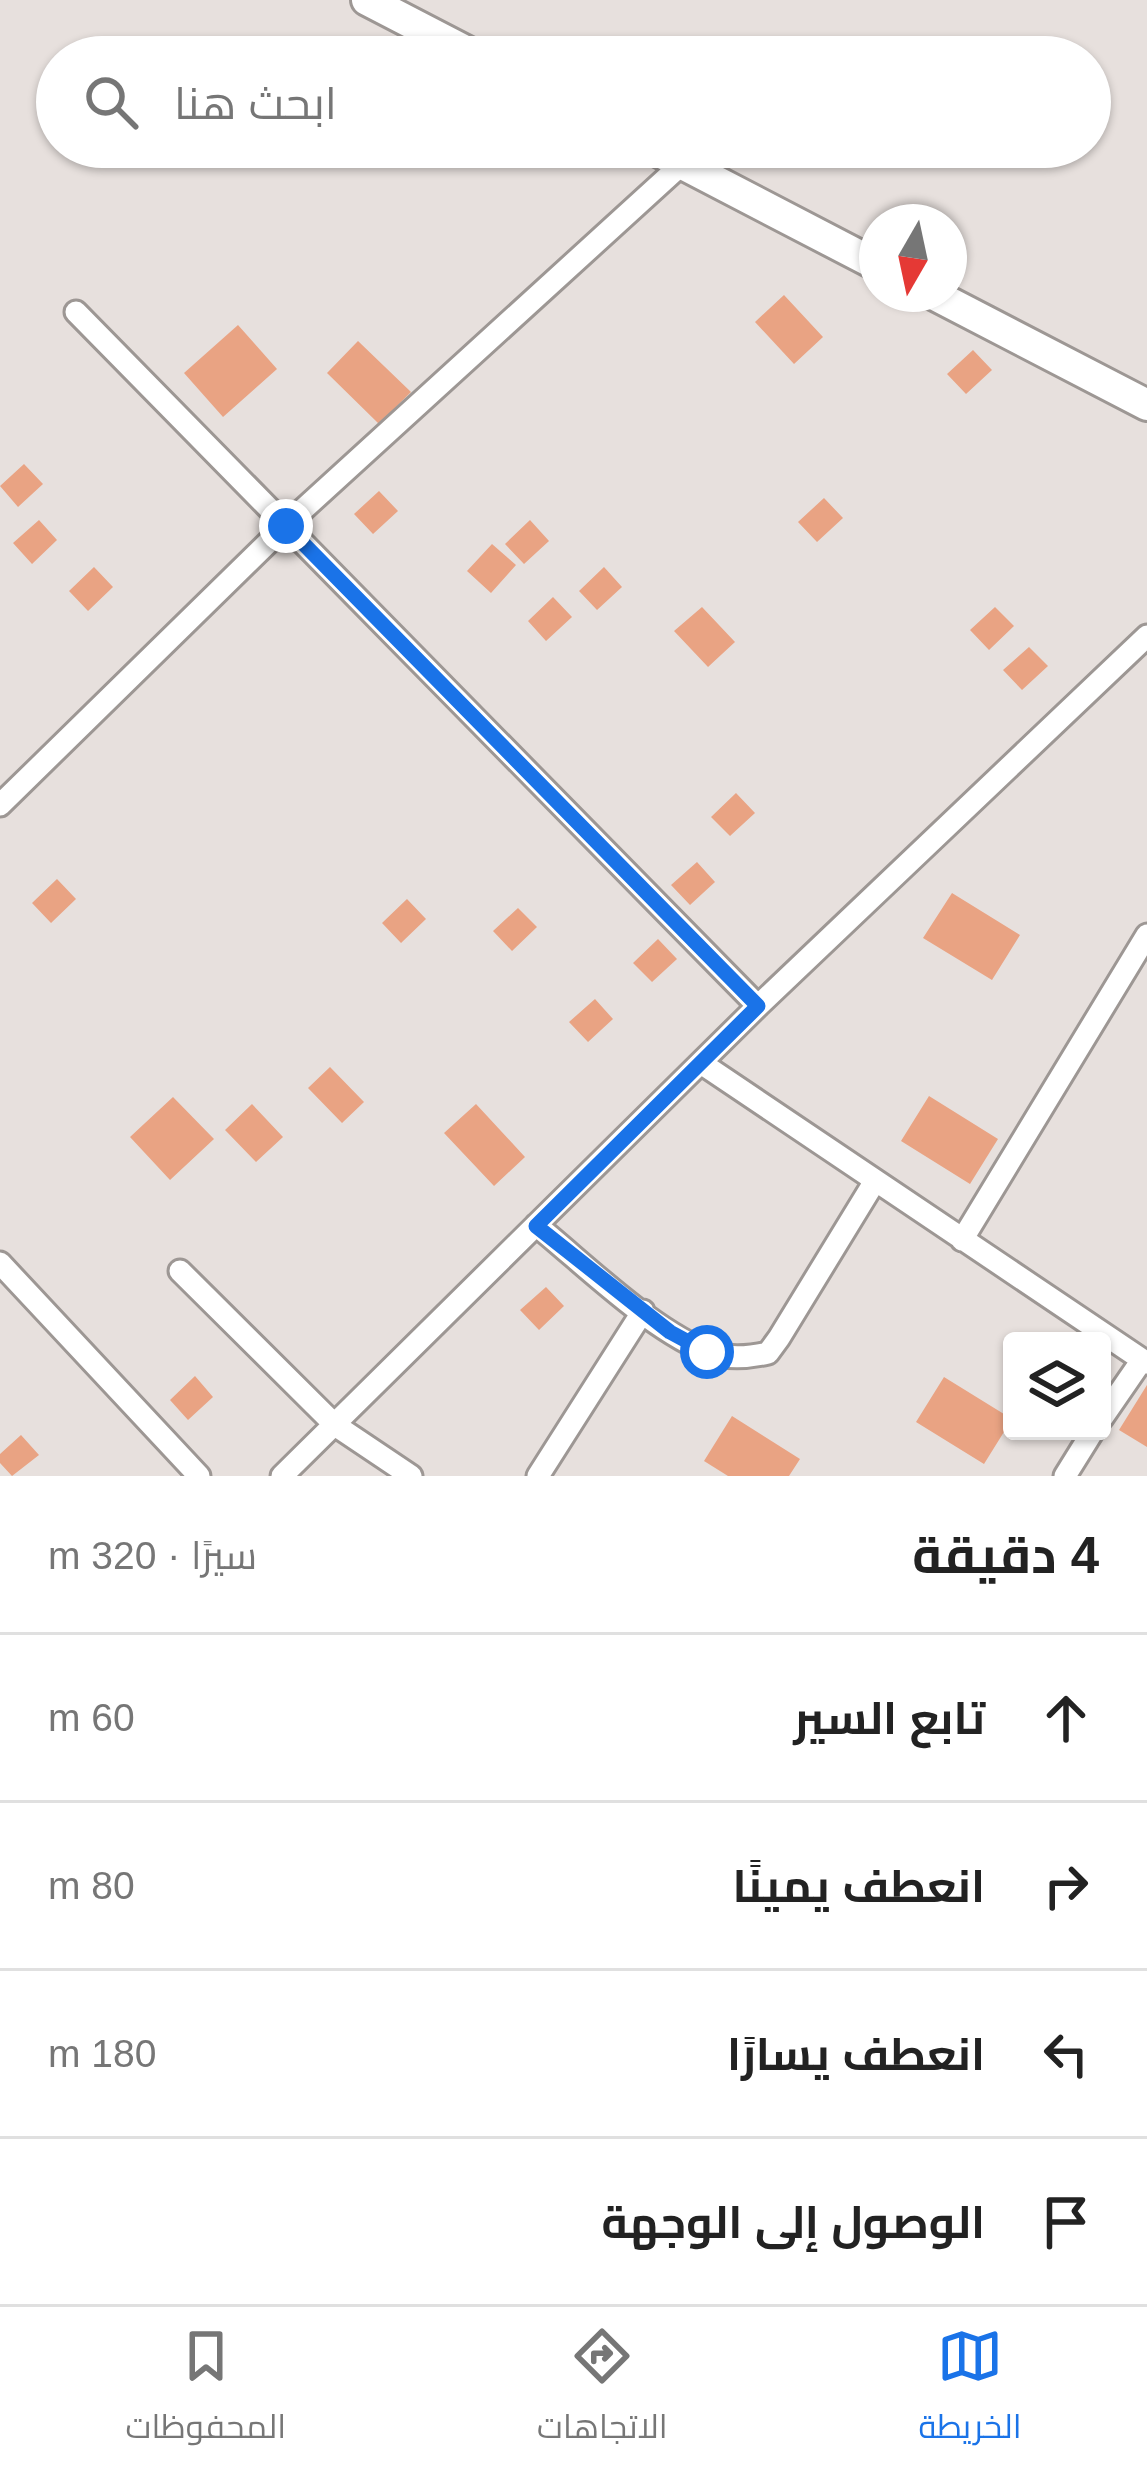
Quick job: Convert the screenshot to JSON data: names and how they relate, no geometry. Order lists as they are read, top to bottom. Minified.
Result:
{"north":"bottom","page":{"search":"ابحث هنا","heading":["4 دقيقة","سيرًا · 320 m"],"list":[["تابع السير","60 m"],["انعطف يمينًا","80 m"],["انعطف يسارًا","180 m"],"الوصول إلى الوجهة"],"nav":["الخريطة","الاتجاهات","المحفوظات"]}}
